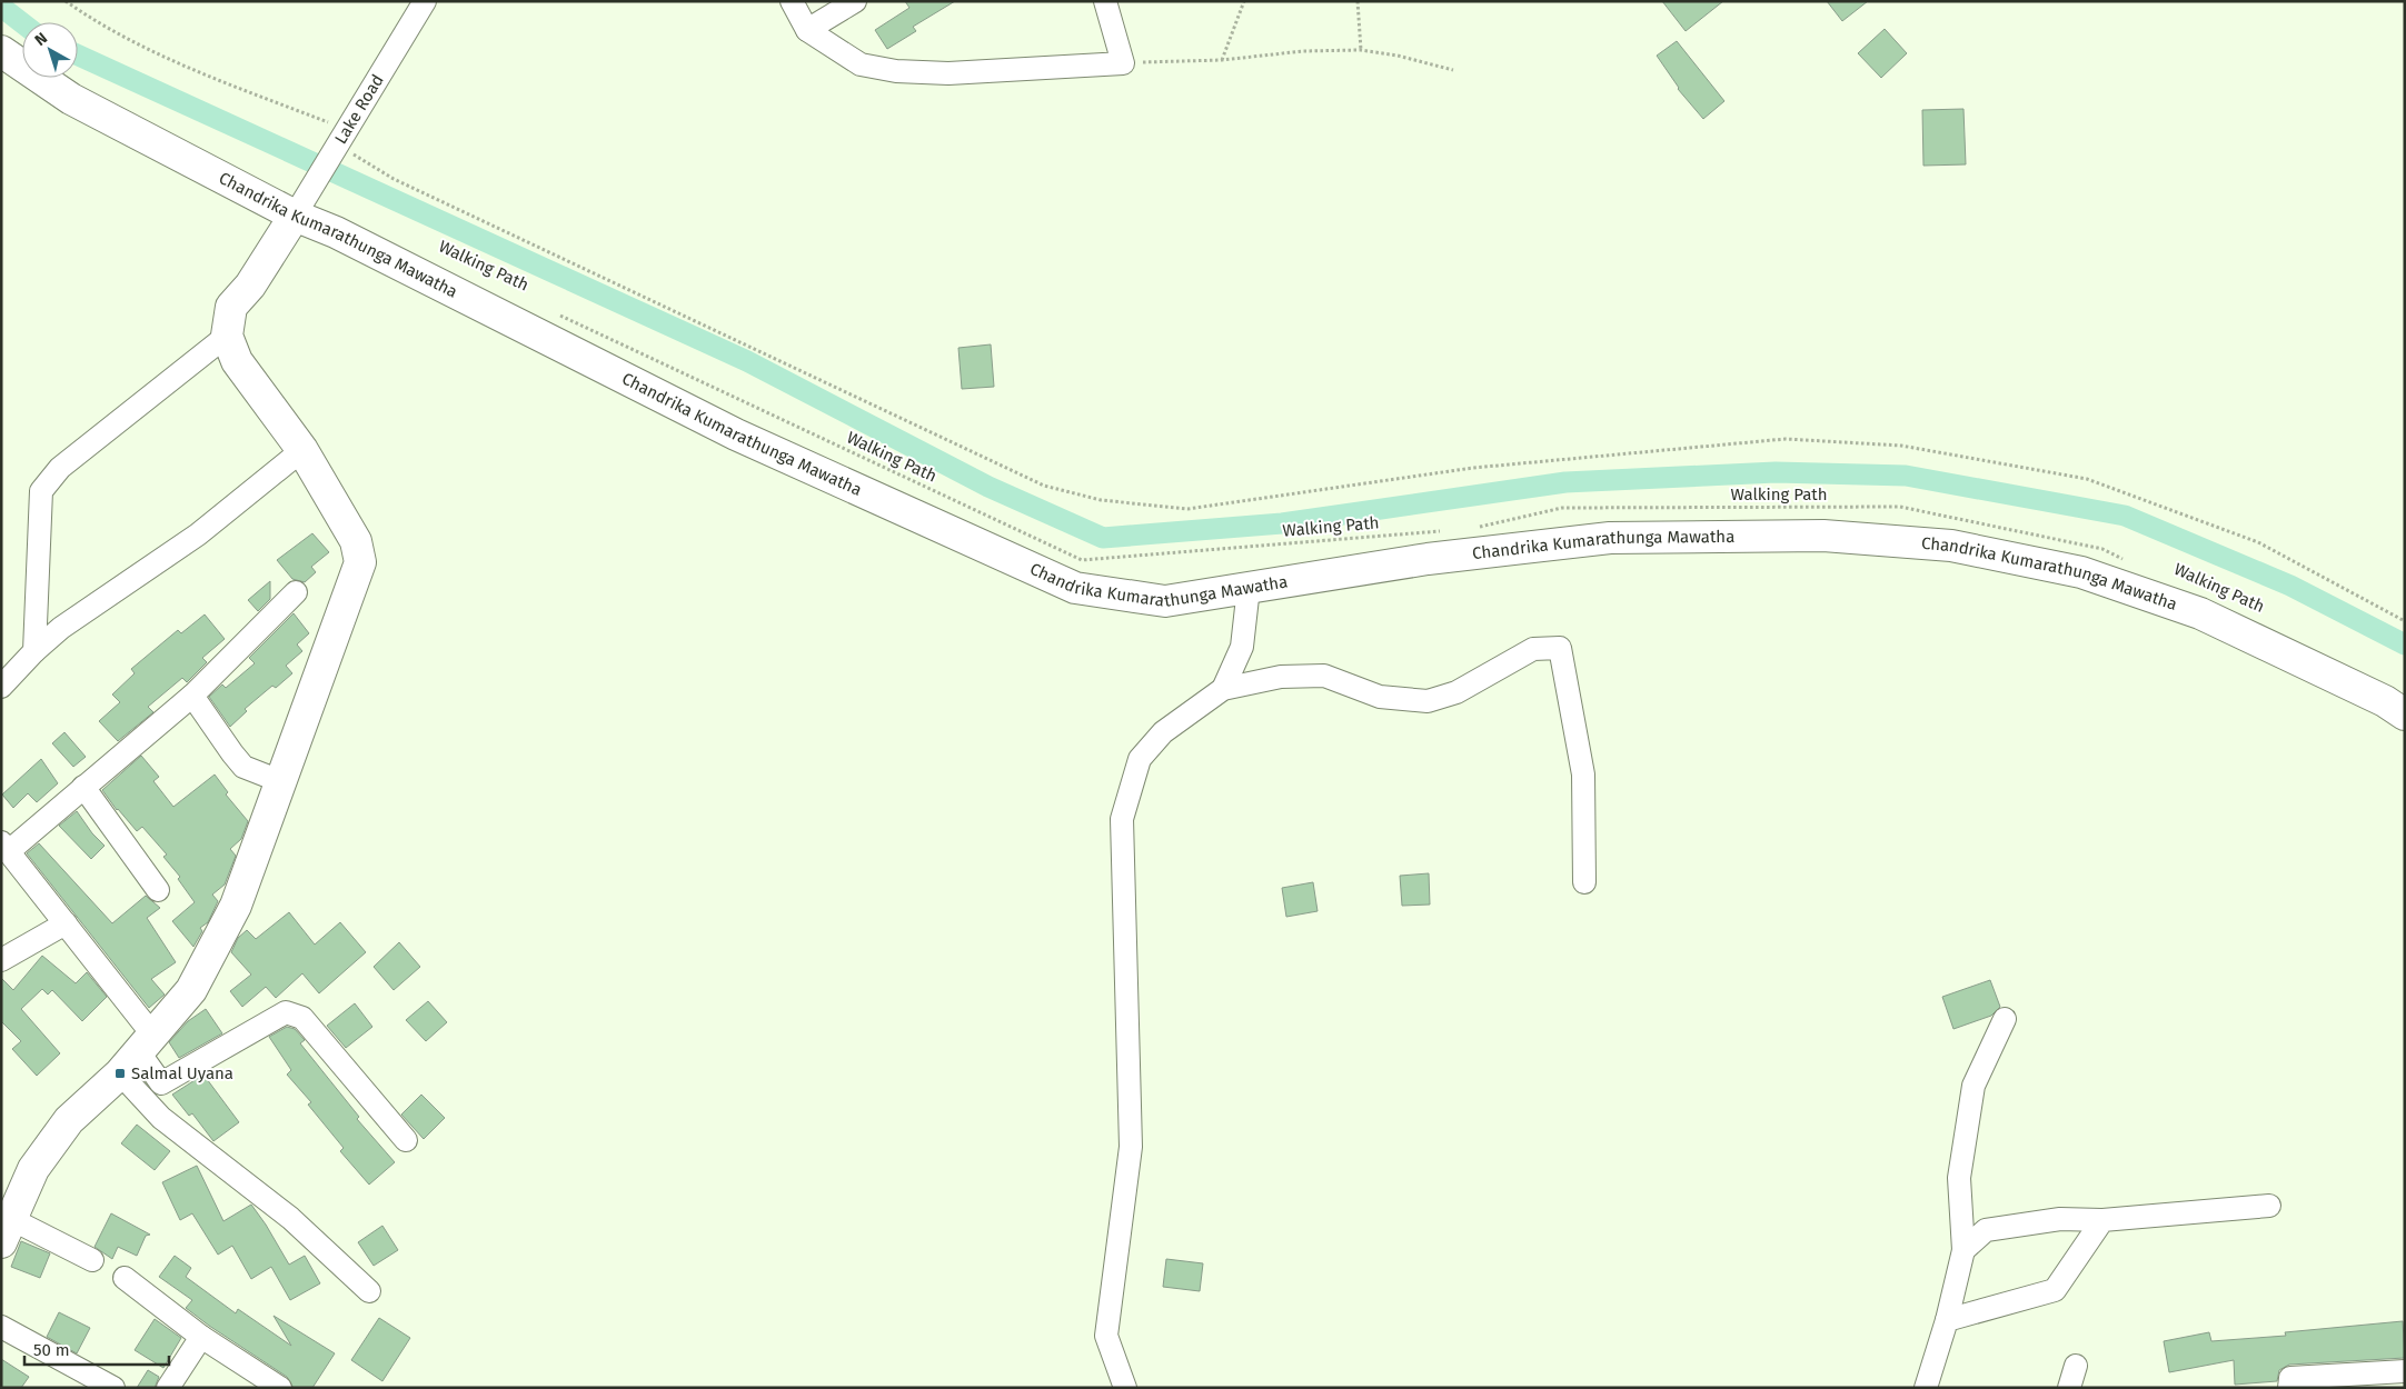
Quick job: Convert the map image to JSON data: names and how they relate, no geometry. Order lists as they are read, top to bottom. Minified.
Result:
{"streets":{"main road":["Chandrika Kumarathunga Mawatha"],"street":["Lake Road"],"path":["Walking Path"]},"crossings":[["Lake Road","Chandrika Kumarathunga Mawatha"]],"places":{"transit":["Salmal Uyana"]},"scale_bar":"50 m","north":"top left"}
